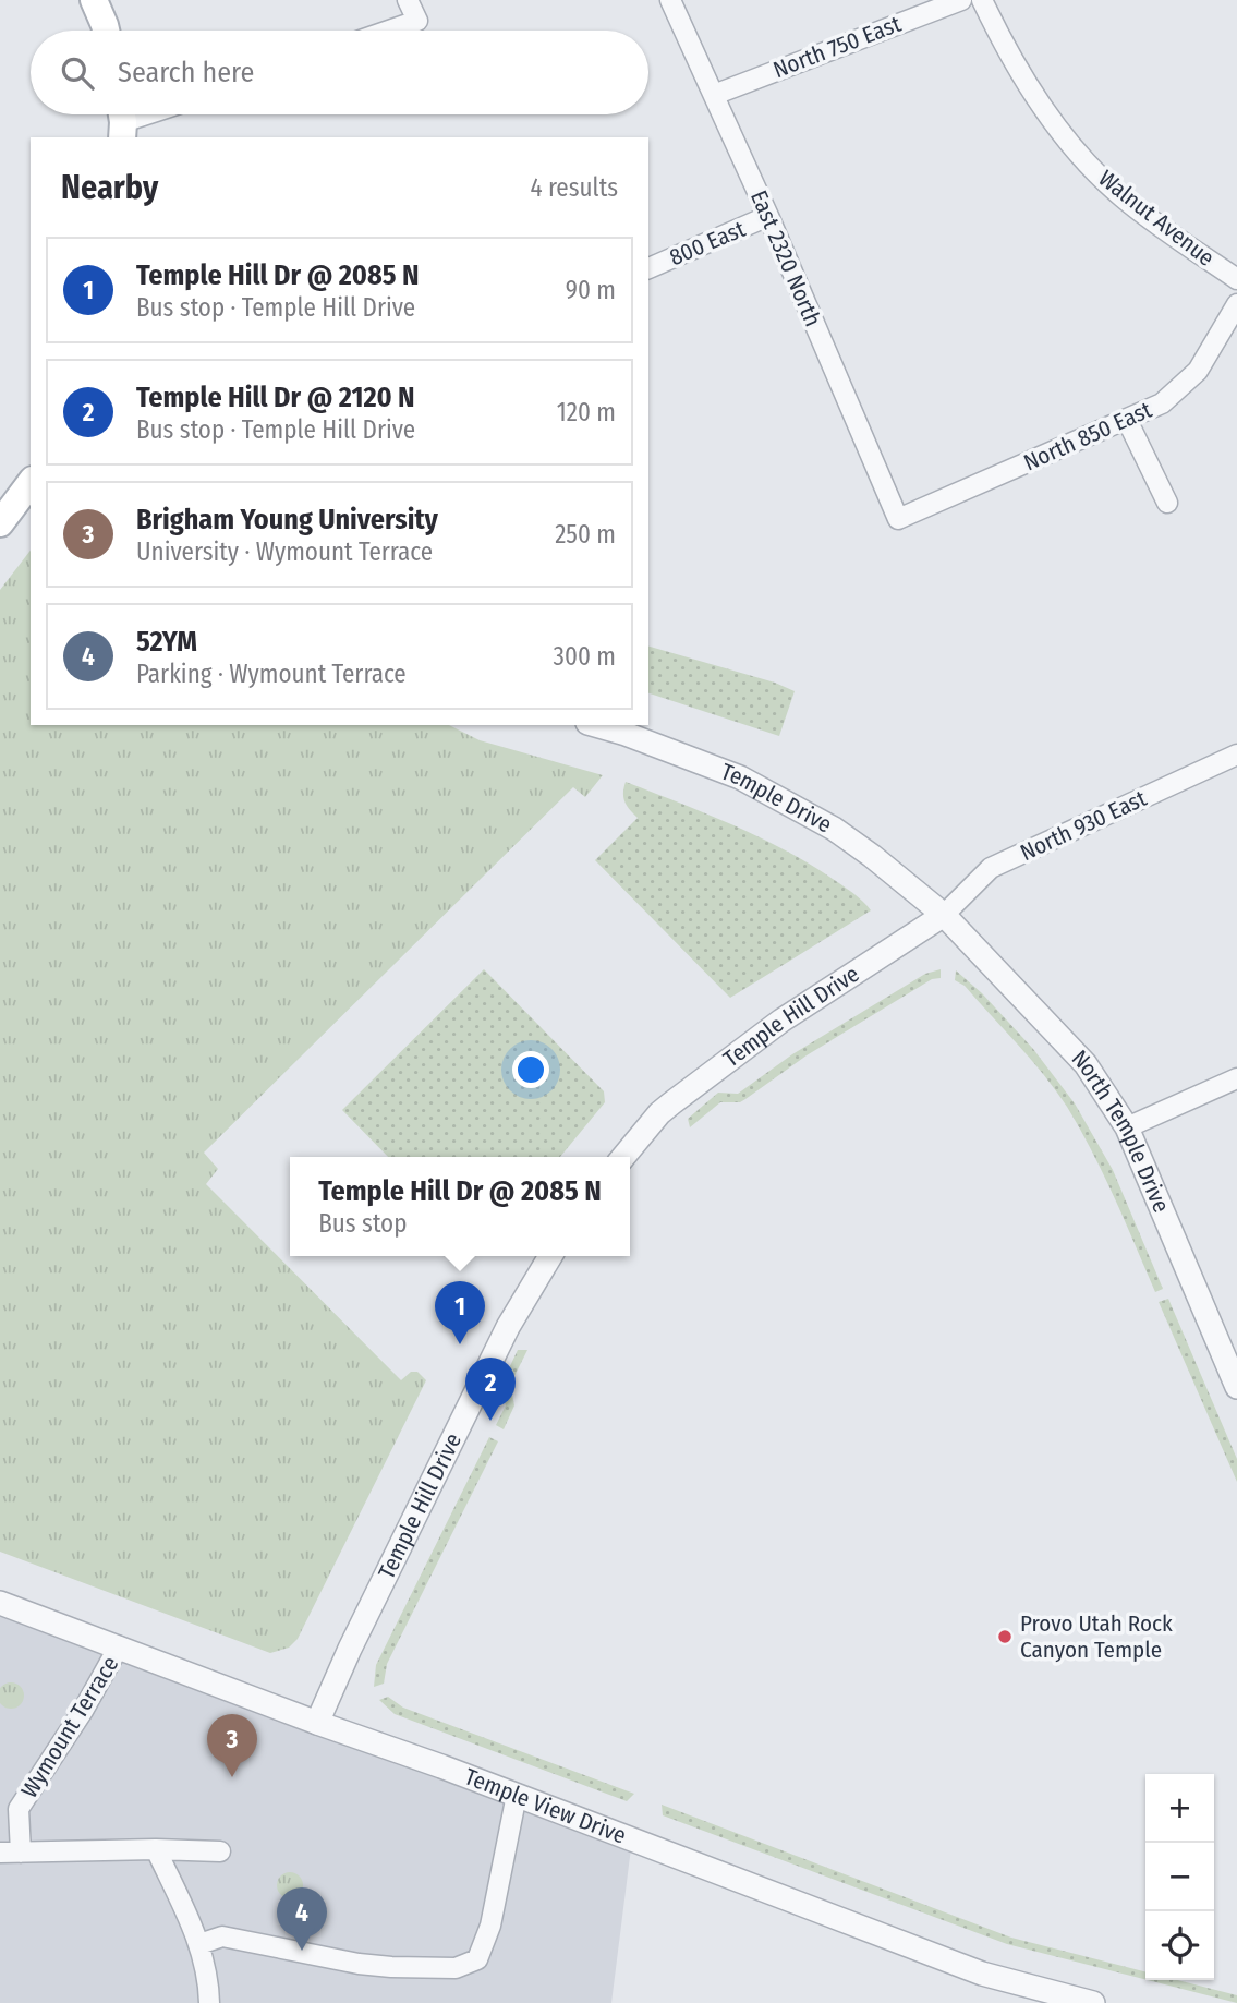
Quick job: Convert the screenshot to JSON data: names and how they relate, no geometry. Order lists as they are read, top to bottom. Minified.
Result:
{"streets":{"street":["North 750 East","Walnut Avenue","800 East","East 2320 North","North 850 East","Temple Drive","North 930 East","Temple Hill Drive","North Temple Drive","Wymount Terrace","Temple View Drive"]},"crossings":[["North 750 East","East 2320 North"],["800 East","East 2320 North"],["East 2320 North","North 850 East"],["Temple Drive","North 930 East"],["Temple Drive","Temple Hill Drive"],["Temple Drive","North Temple Drive"],["North 930 East","Temple Hill Drive"],["North 930 East","North Temple Drive"],["Temple Hill Drive","North Temple Drive"],["Temple Hill Drive","Temple View Drive"],["Wymount Terrace","Temple View Drive"]],"places":["Provo Utah Rock Canyon Temple"],"page":{"search":"Search here","heading":["Nearby","4 results"],"list":[{"mark":"1","name":"Temple Hill Dr @ 2085 N","note":"Bus stop · Temple Hill Drive","value":"90 m"},{"mark":"2","name":"Temple Hill Dr @ 2120 N","note":"Bus stop · Temple Hill Drive","value":"120 m"},{"mark":"3","name":"Brigham Young University","note":"University · Wymount Terrace","value":"250 m"},{"mark":"4","name":"52YM","note":"Parking · Wymount Terrace","value":"300 m"}],"popup":["Temple Hill Dr @ 2085 N","Bus stop"],"pins":["1","2","3","4"],"map_buttons":["+","−"]}}
